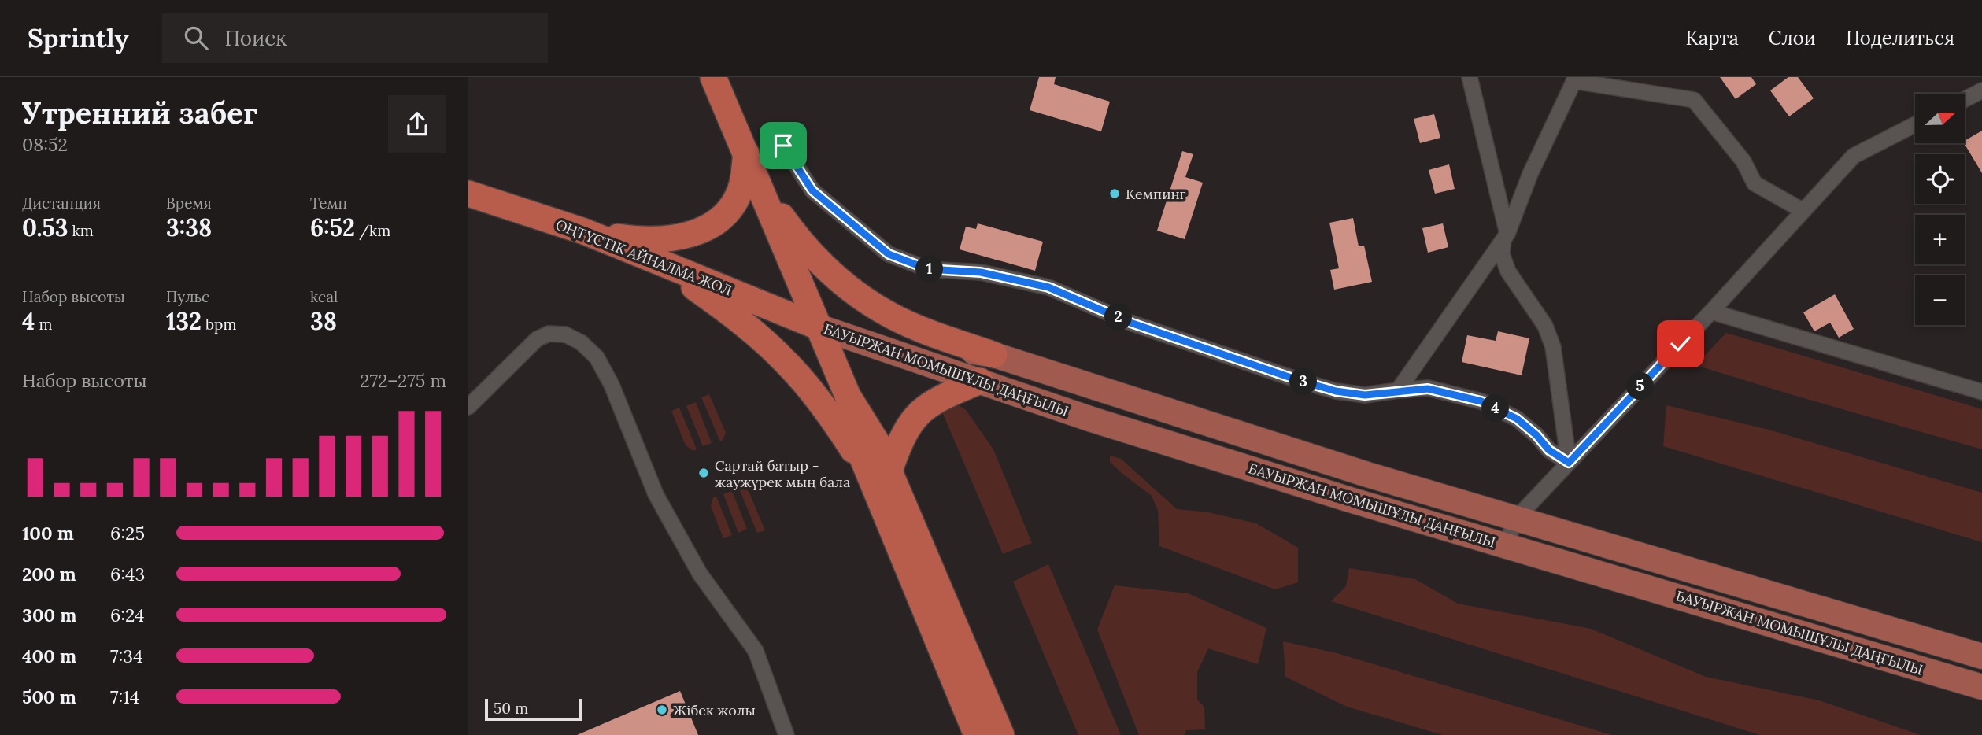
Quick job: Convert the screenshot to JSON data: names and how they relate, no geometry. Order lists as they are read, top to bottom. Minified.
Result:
{"streets":{"highway":["ОҢТҮСТІК АЙНАЛМА ЖОЛ"],"main road":["БАУЫРЖАН МОМЫШҰЛЫ ДАҢҒЫЛЫ"]},"crossings":[["ОҢТҮСТІК АЙНАЛМА ЖОЛ","БАУЫРЖАН МОМЫШҰЛЫ ДАҢҒЫЛЫ"]],"places":["Кемпинг","Сартай батыр - жаужүрек мың бала","Жібек жолы"],"scale_bar":"50 m","north":"right","page":{"header":"Sprintly","search":"Поиск","nav":["Карта","Слои","Поделиться"],"heading":["Утренний забег","08:52"],"map_buttons":["+","−"],"stats":[["Дистанция","0.53 km"],["Время","3:38"],["Темп","6:52 /km"],["Набор высоты","4 m"],["Пульс","132 bpm"],["kcal","38"]],"pins":["1","2","3","5","4"],"chart":["Набор высоты","272–275 m"],"list":[{"name":"100 m","note":"6:25"},{"name":"200 m","note":"6:43"},{"name":"300 m","note":"6:24"},{"name":"400 m","note":"7:34"},{"name":"500 m","note":"7:14"}],"scale":"50 m"}}
